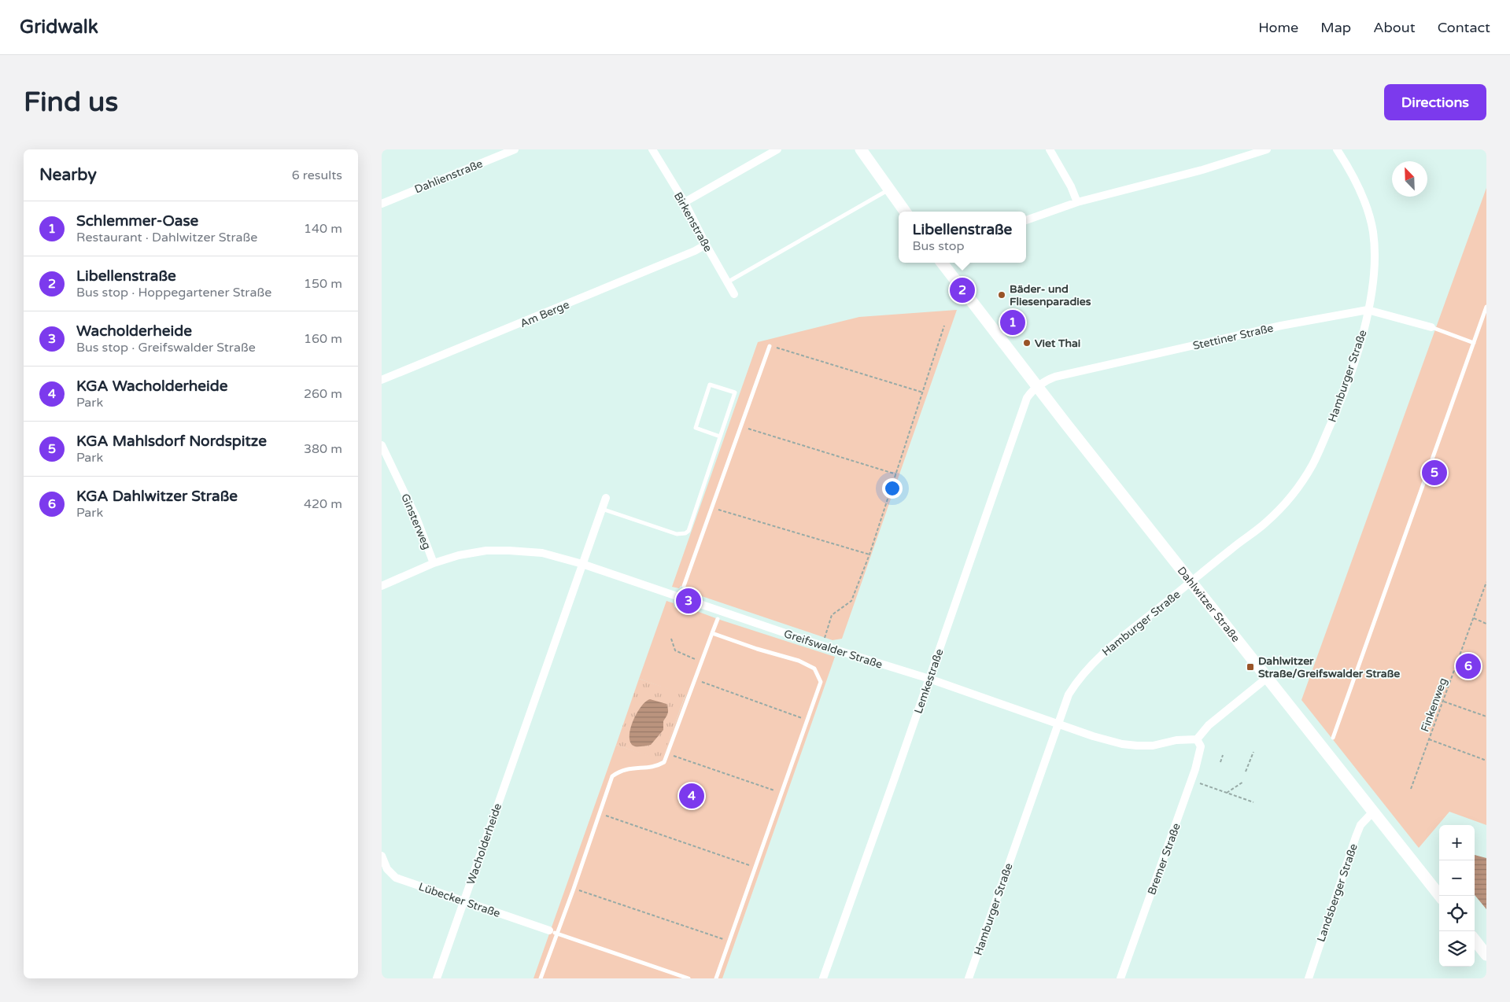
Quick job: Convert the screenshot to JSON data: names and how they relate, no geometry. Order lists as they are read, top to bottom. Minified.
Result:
{"streets":{"main road":["Dahlwitzer Straße"],"street":["Dahlienstraße","Birkenstraße","Am Berge","Stettiner Straße","Hamburger Straße","Ginsterweg","Greifswalder Straße","Lemkestraße","Wacholderheide","Bremer Straße","Landsberger Straße","Lübecker Straße"],"path":["Finkenweg"]},"crossings":[["Birkenstraße","Am Berge"],["Stettiner Straße","Hamburger Straße"],["Stettiner Straße","Dahlwitzer Straße"],["Stettiner Straße","Lemkestraße"],["Hamburger Straße","Dahlwitzer Straße"],["Hamburger Straße","Greifswalder Straße"],["Ginsterweg","Greifswalder Straße"],["Dahlwitzer Straße","Lemkestraße"],["Dahlwitzer Straße","Landsberger Straße"],["Greifswalder Straße","Lemkestraße"],["Greifswalder Straße","Wacholderheide"],["Greifswalder Straße","Bremer Straße"],["Wacholderheide","Lübecker Straße"]],"places":{"other":["Bäder- und Fliesenparadies","Viet Thai"],"transit":["Dahlwitzer Straße/Greifswalder Straße"]},"north":"top left","page":{"header":"Gridwalk","nav":["Home","Map","About","Contact"],"buttons":"Directions","title":"Find us","heading":["Nearby","6 results"],"list":[{"mark":"1","name":"Schlemmer-Oase","note":"Restaurant · Dahlwitzer Straße","value":"140 m"},{"mark":"2","name":"Libellenstraße","note":"Bus stop · Hoppegartener Straße","value":"150 m"},{"mark":"3","name":"Wacholderheide","note":"Bus stop · Greifswalder Straße","value":"160 m"},{"mark":"4","name":"KGA Wacholderheide","note":"Park","value":"260 m"},{"mark":"5","name":"KGA Mahlsdorf Nordspitze","note":"Park","value":"380 m"},{"mark":"6","name":"KGA Dahlwitzer Straße","note":"Park","value":"420 m"}],"popup":["Libellenstraße","Bus stop"],"pins":["2","1","5","3","6","4"],"map_buttons":["+","−"]}}
